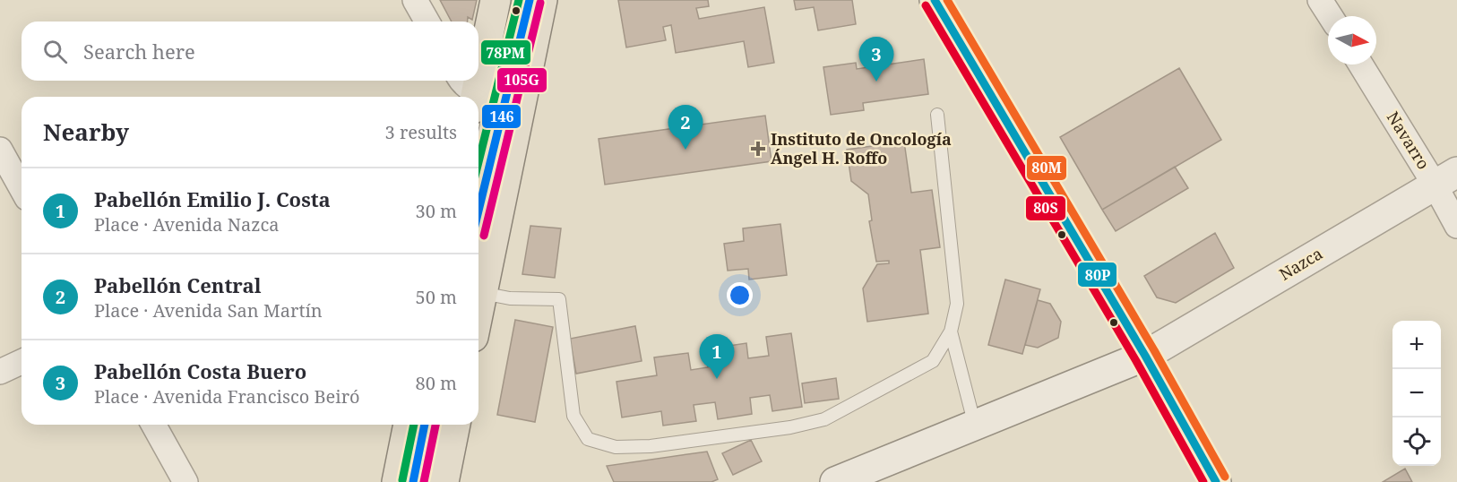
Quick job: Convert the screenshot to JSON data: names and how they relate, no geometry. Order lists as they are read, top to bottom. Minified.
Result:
{"streets":{"main road":["Nazca"],"street":["Navarro"]},"crossings":[["Navarro","Nazca"]],"places":{"health":["Instituto de Oncología Ángel H. Roffo"]},"lines":["transit line 80P","transit line 80M","transit line 146","transit line 78PM","transit line 105G","transit line 80S"],"north":"right","page":{"search":"Search here","pins":["3","2","1"],"heading":["Nearby","3 results"],"list":[{"mark":"1","name":"Pabellón Emilio J. Costa","note":"Place · Avenida Nazca","value":"30 m"},{"mark":"2","name":"Pabellón Central","note":"Place · Avenida San Martín","value":"50 m"},{"mark":"3","name":"Pabellón Costa Buero","note":"Place · Avenida Francisco Beiró","value":"80 m"}],"map_buttons":["+","−"]}}
